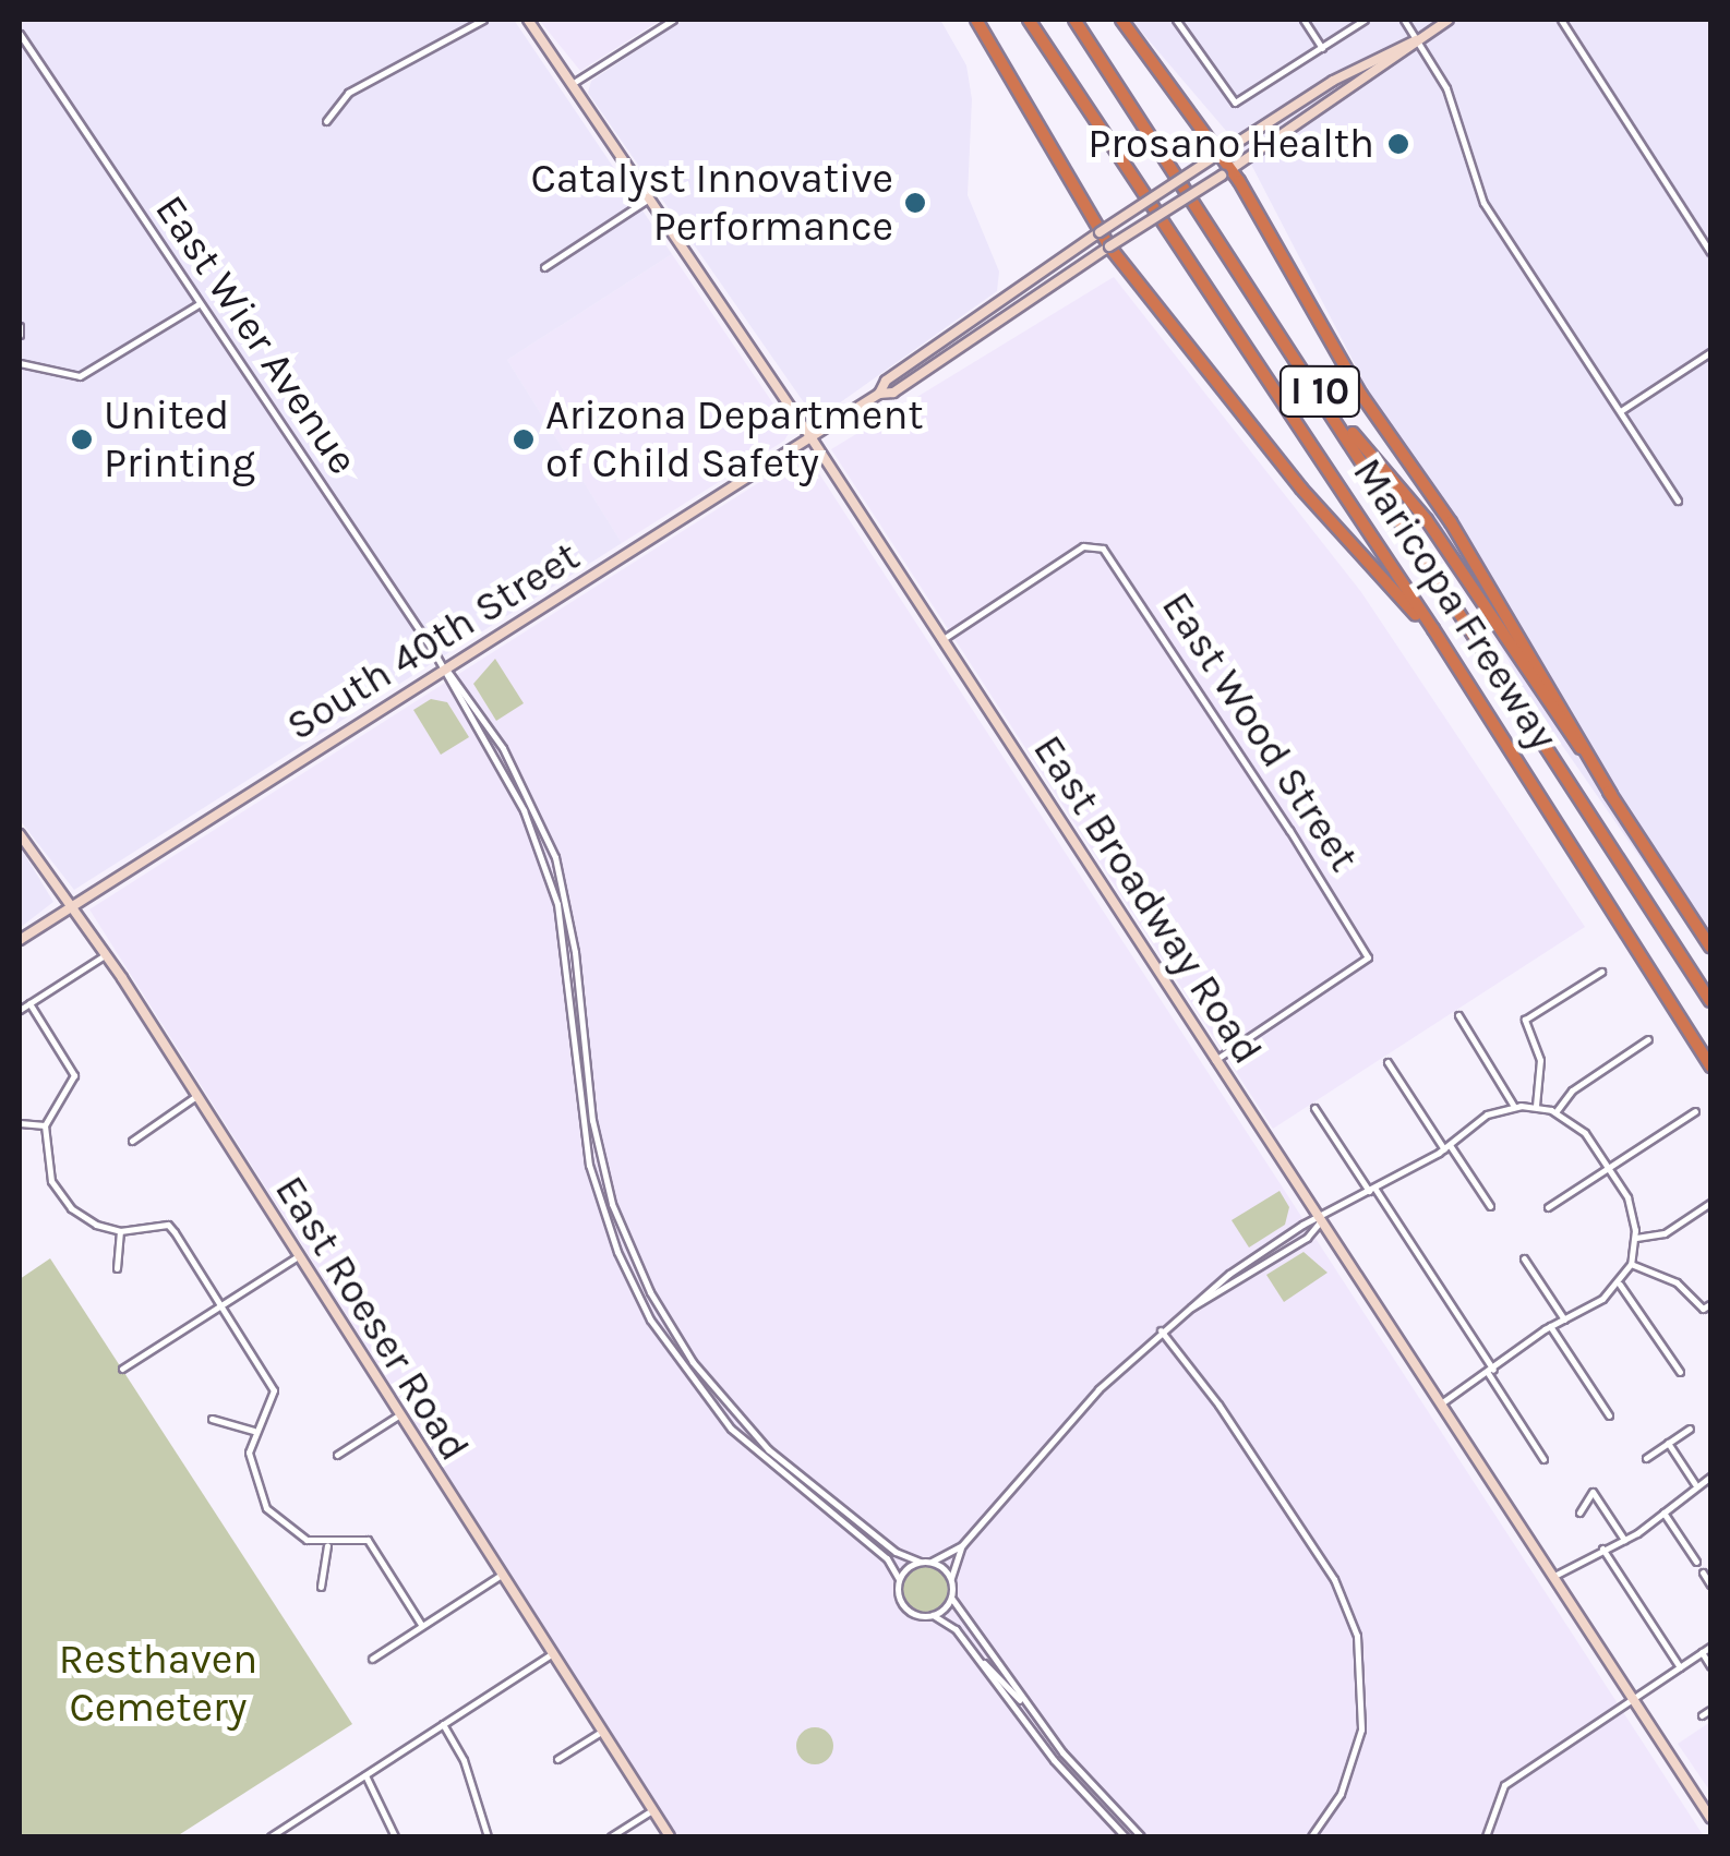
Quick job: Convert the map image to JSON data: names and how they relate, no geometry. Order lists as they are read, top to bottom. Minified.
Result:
{"streets":{"highway":["I 10","Maricopa Freeway"],"main road":["South 40th Street","East Broadway Road","East Roeser Road"],"street":["East Wier Avenue","East Wood Street"]},"crossings":[["East Wier Avenue","South 40th Street"],["South 40th Street","East Broadway Road"],["South 40th Street","East Roeser Road"],["East Wood Street","East Broadway Road"]],"parks":["Resthaven Cemetery"],"places":["Prosano Health","Catalyst Innovative Performance","United Printing","Arizona Department of Child Safety"]}
